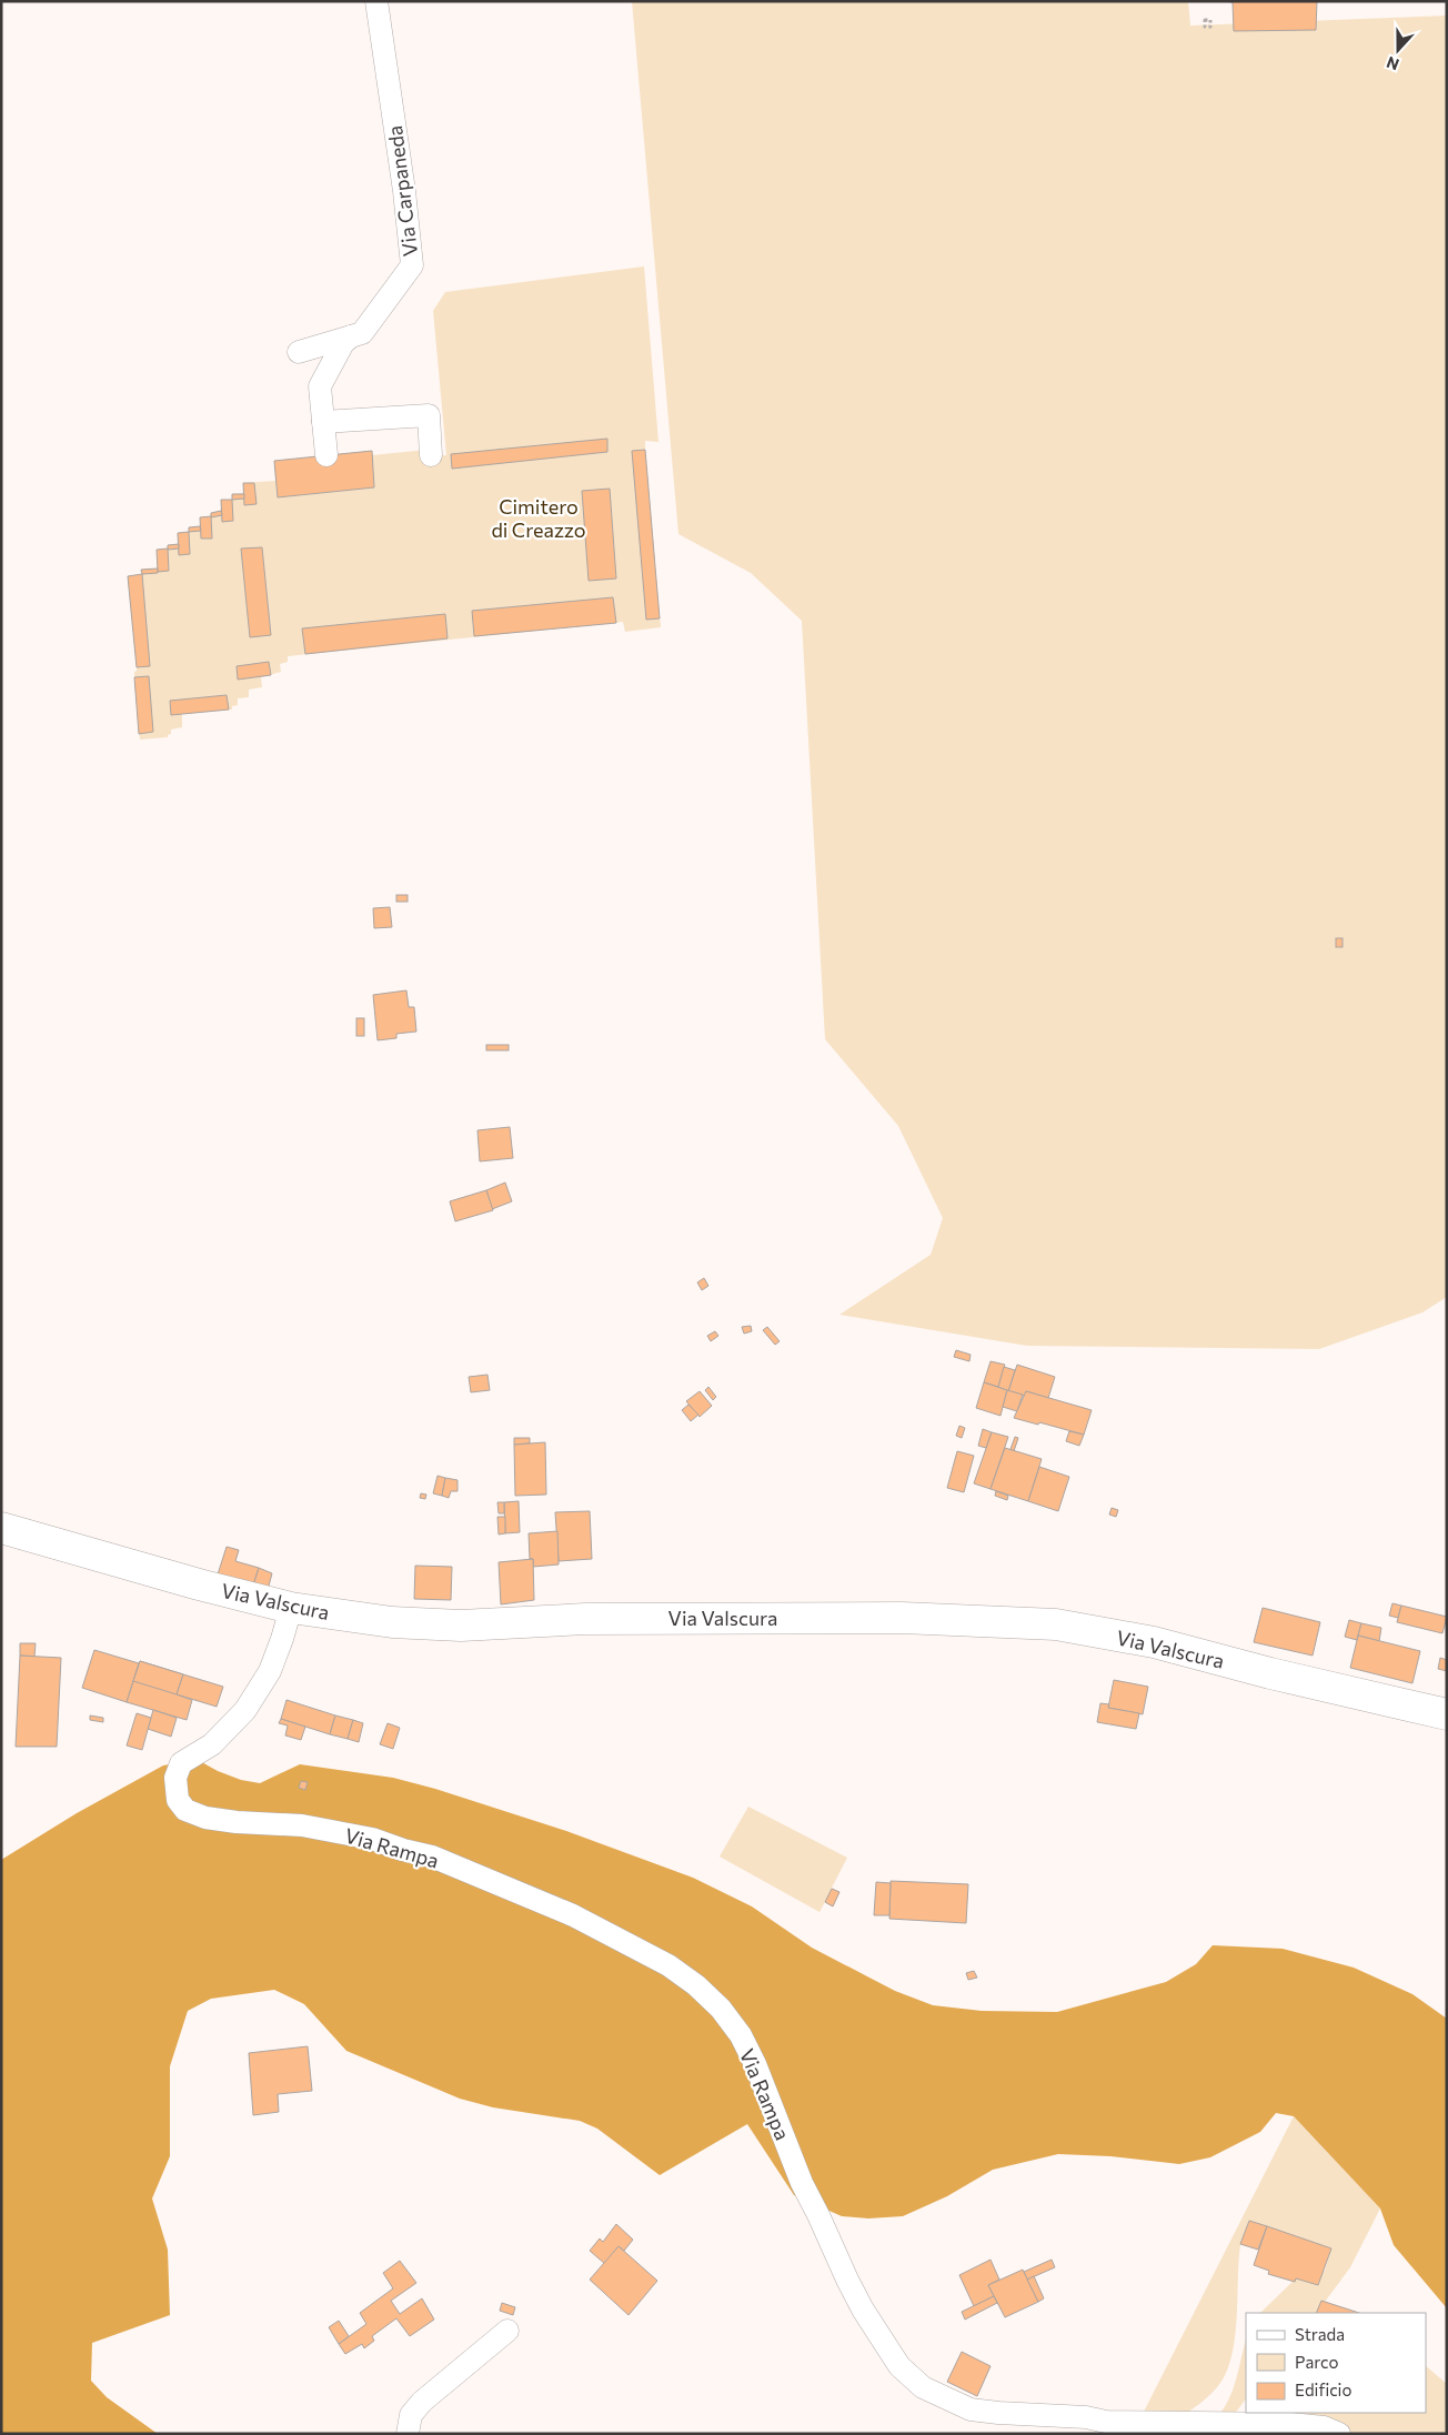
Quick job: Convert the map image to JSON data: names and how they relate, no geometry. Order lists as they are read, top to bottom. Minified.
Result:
{"streets":{"street":["Via Carpaneda","Via Valscura","Via Rampa"]},"crossings":[["Via Valscura","Via Rampa"]],"parks":["Cimitero di Creazzo"],"legend":["Strada","Parco","Edificio"],"north":"bottom"}
